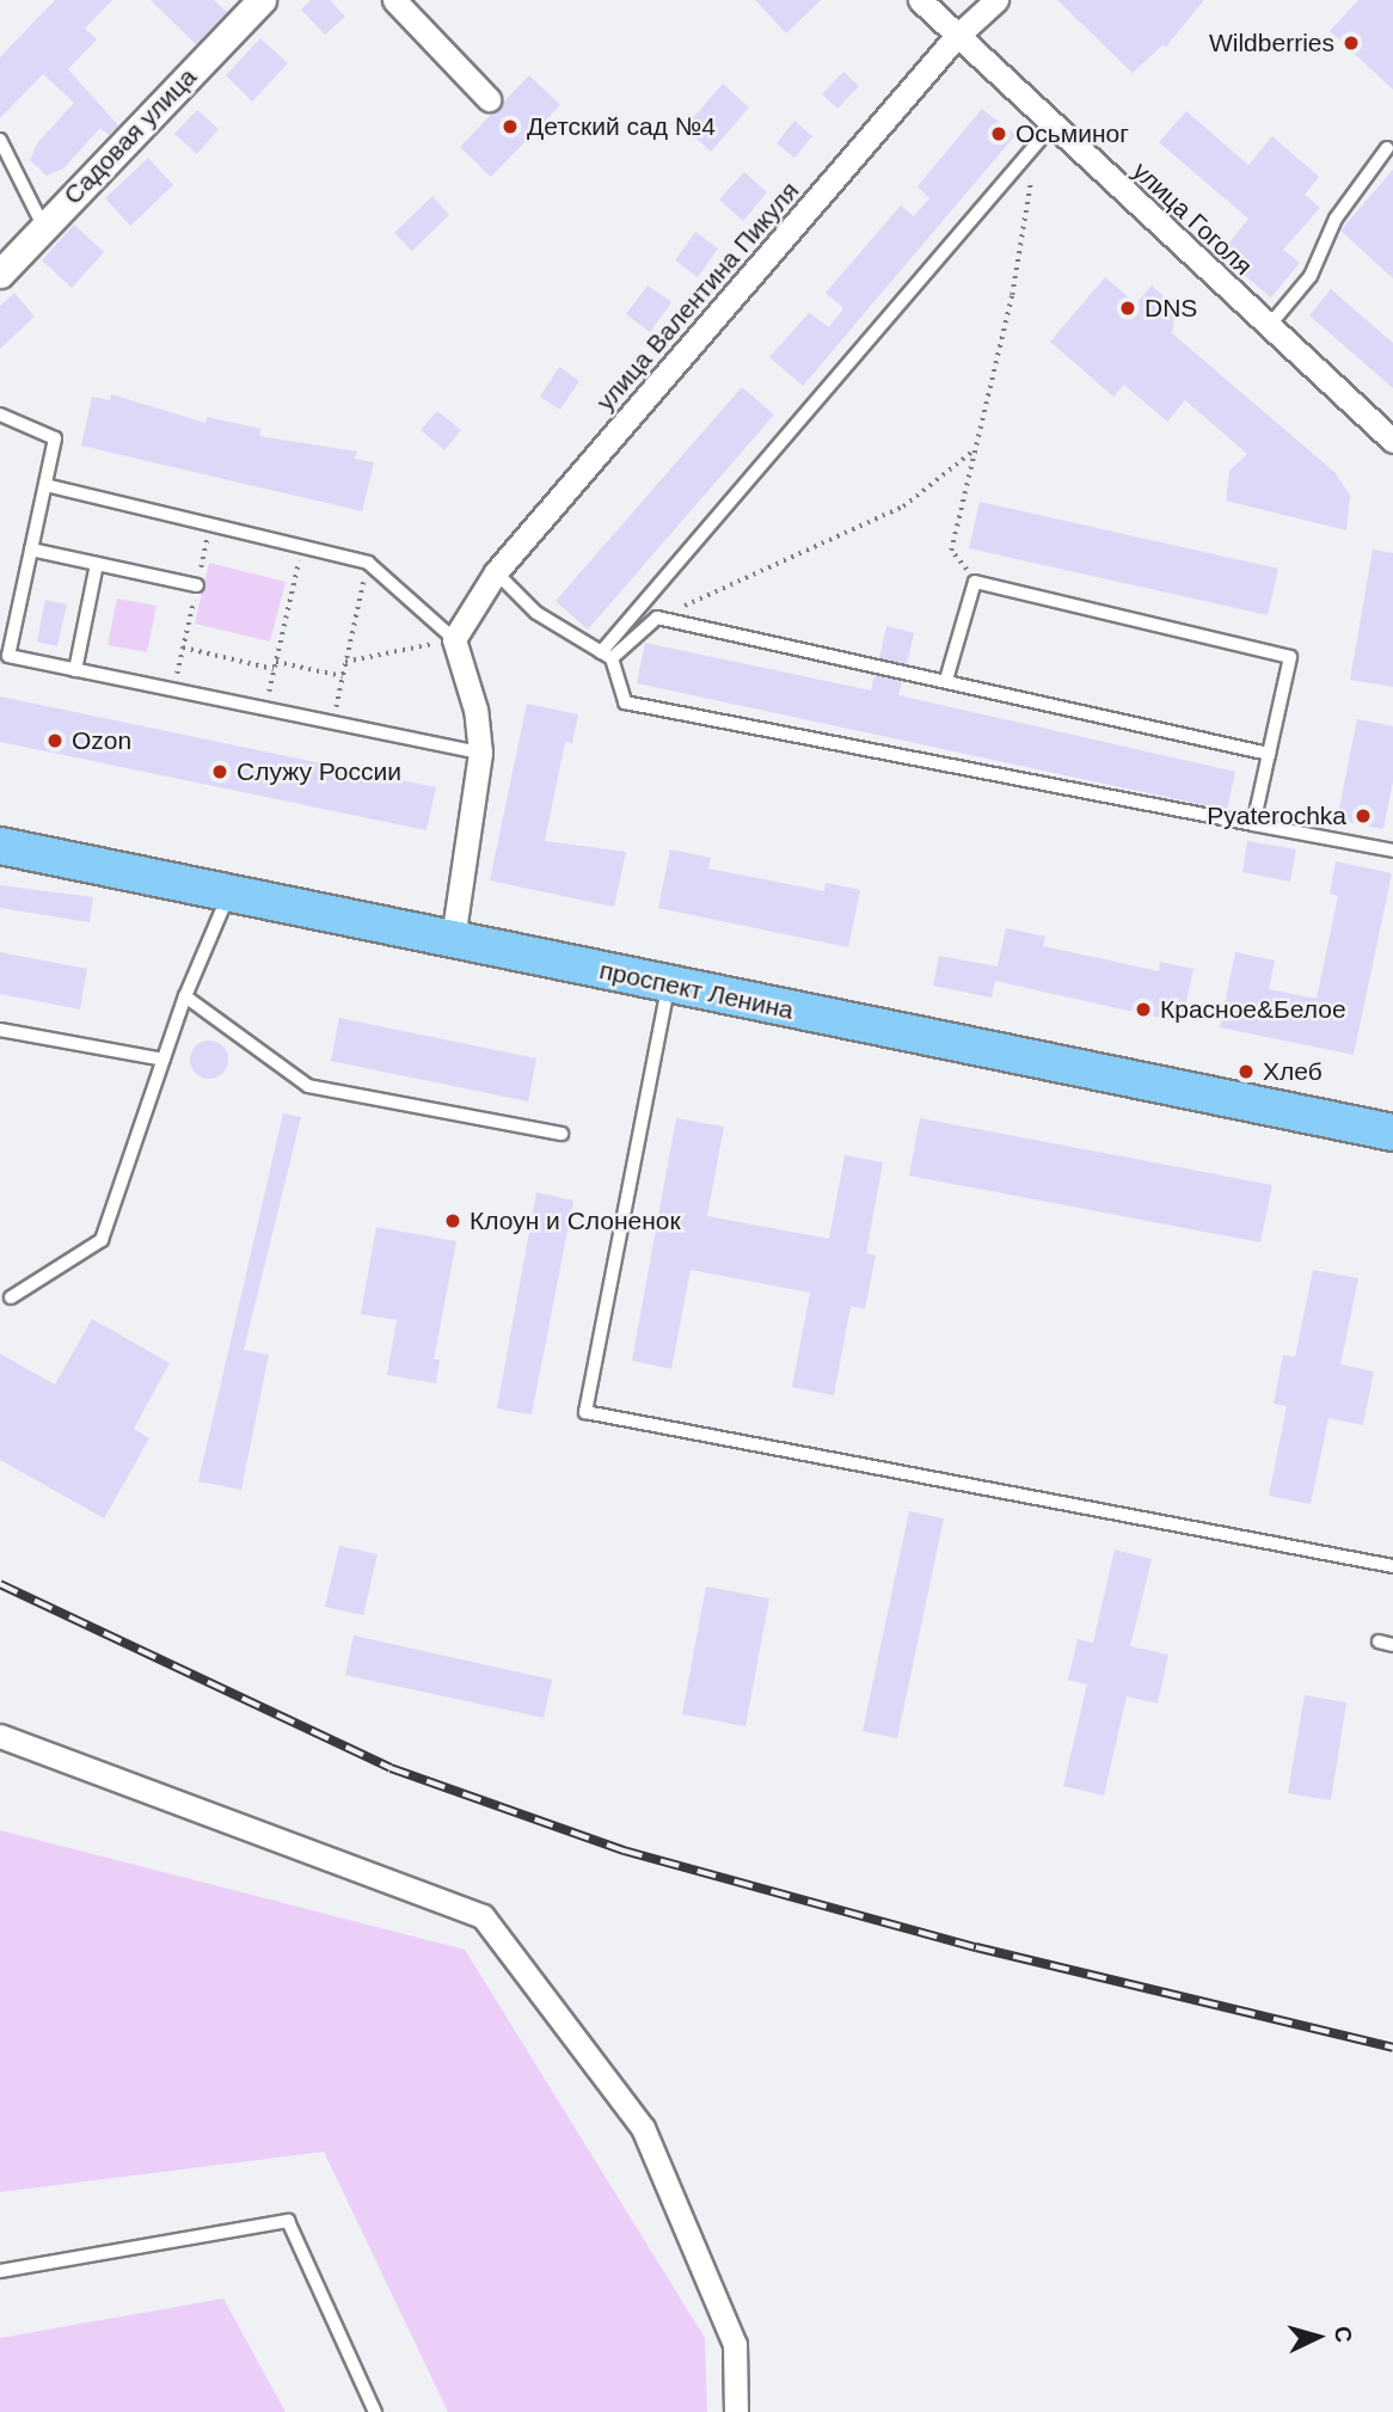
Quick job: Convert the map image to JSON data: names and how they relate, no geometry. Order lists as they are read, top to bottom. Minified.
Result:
{"streets":{"main road":["проспект Ленина"],"street":["Садовая улица","улица Гоголя","улица Валентина Пикуля"]},"crossings":[["улица Гоголя","улица Валентина Пикуля"]],"places":["Wildberries","Детский сад №4","Осьминог","DNS","Ozon","Служу России","Pyaterochka","Красное&Белое","Хлеб","Клоун и Слоненок"],"north":"right"}
